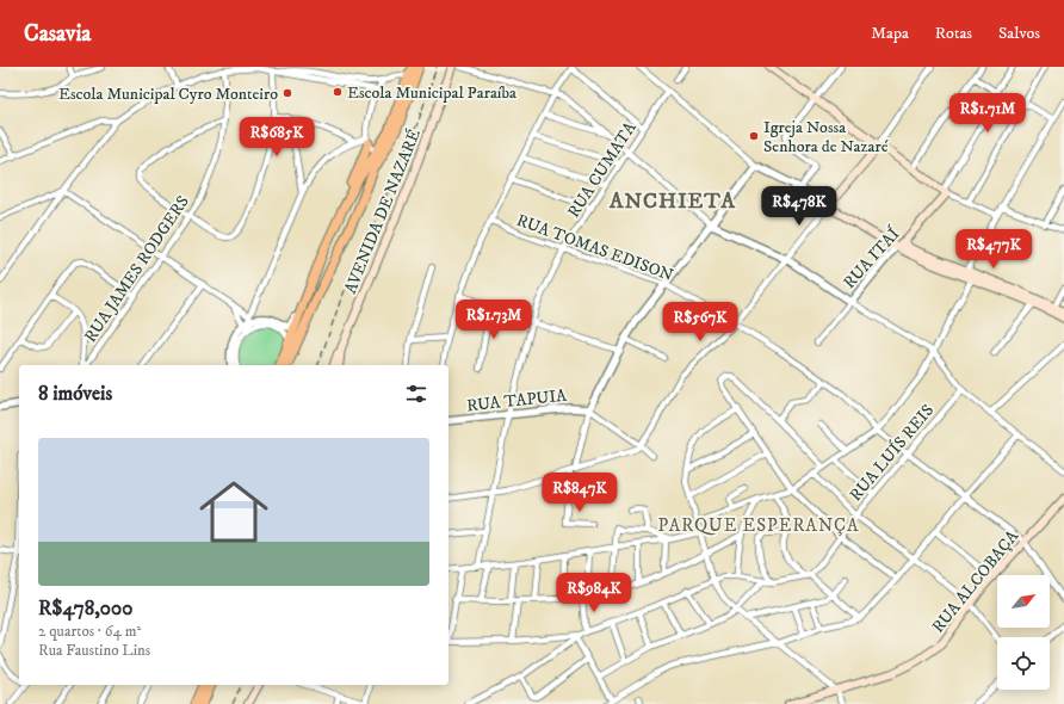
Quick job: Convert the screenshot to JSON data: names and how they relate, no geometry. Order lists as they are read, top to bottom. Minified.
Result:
{"streets":{"main road":["AVENIDA DE NAZARÉ","RUA ITAÍ","RUA ALCOBAÇA"],"street":["RUA CUMATA","RUA TOMAS EDISON","RUA JAMES RODGERS","RUA TAPUIA","RUA LUÍS REIS"]},"crossings":[["RUA CUMATA","RUA TOMAS EDISON"],["RUA CUMATA","RUA TAPUIA"],["RUA TOMAS EDISON","RUA LUÍS REIS"],["RUA TOMAS EDISON","RUA ALCOBAÇA"]],"districts":["ANCHIETA","PARQUE ESPERANÇA"],"places":["Escola Municipal Paraíba","Escola Municipal Cyro Monteiro","Igreja Nossa Senhora de Nazaré"],"north":"top right","page":{"header":"Casavia","nav":["Mapa","Rotas","Salvos"],"price":["R$1.71M","R$685K","R$478K","R$477K","R$1.73M","R$567K","R$847K","R$984K"],"heading":"8 imóveis","list":[{"name":"R$478,000","note":"2 quartos · 64 m² · Rua Faustino Lins"}]}}
